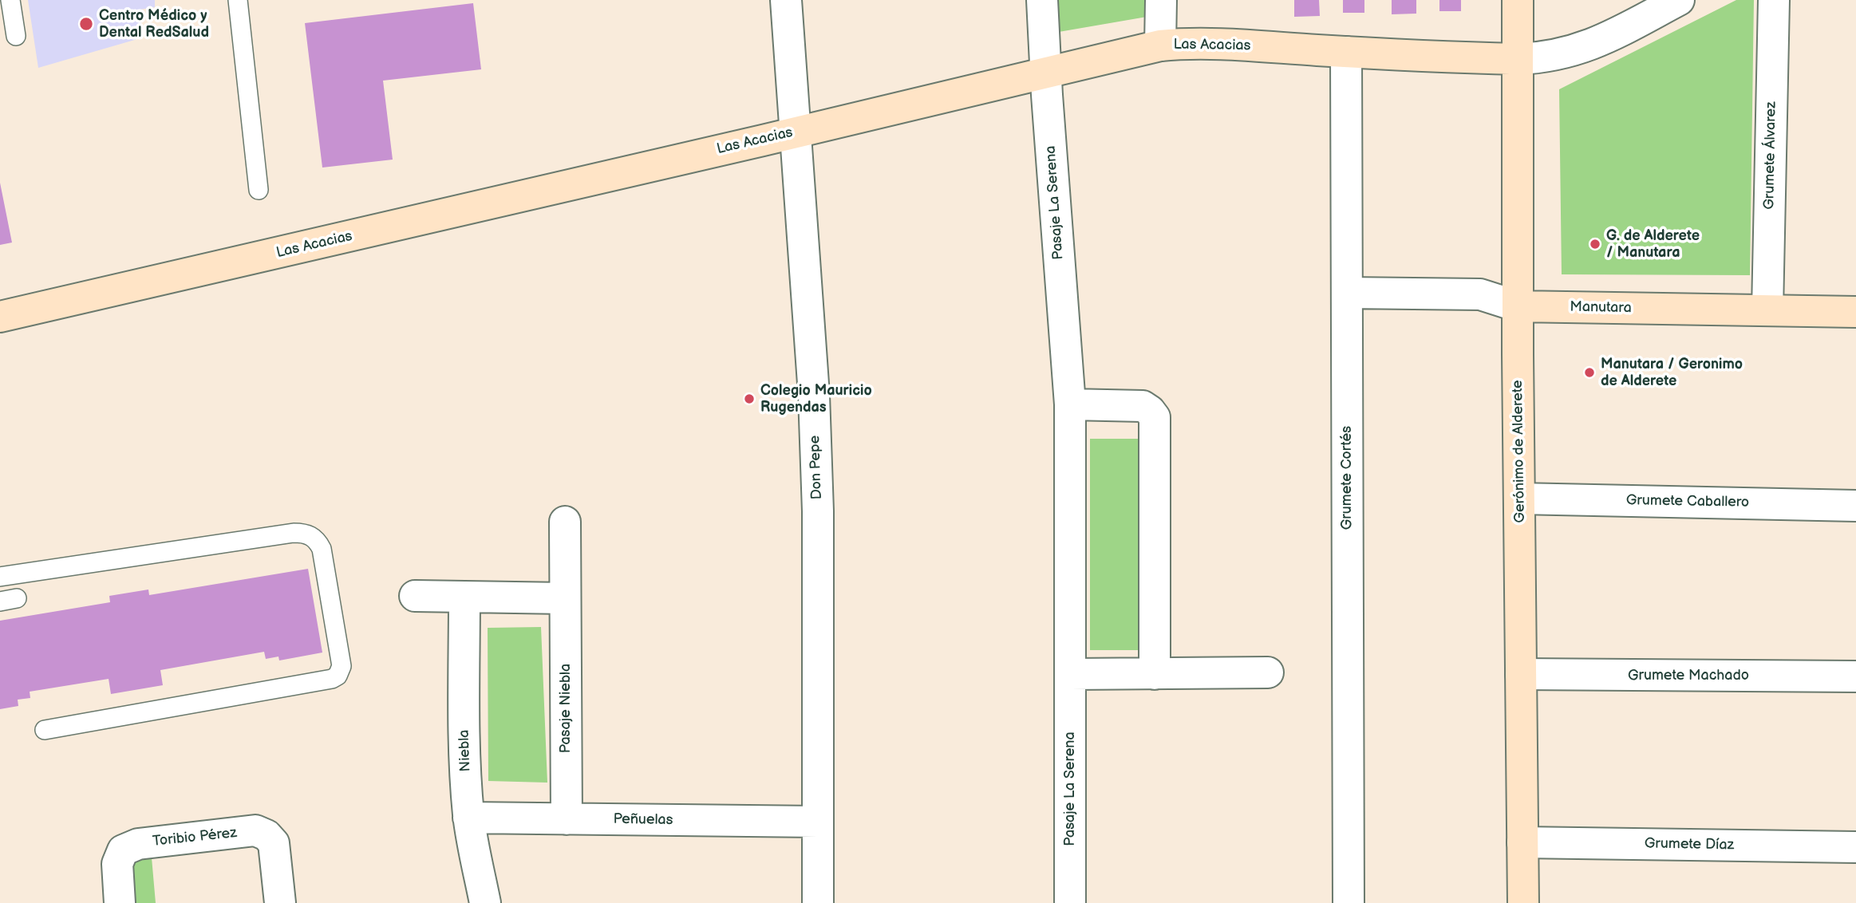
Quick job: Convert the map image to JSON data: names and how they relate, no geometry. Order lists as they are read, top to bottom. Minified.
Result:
{"streets":{"main road":["Las Acacias","Manutara","Gerónimo de Alderete"],"street":["Grumete Álvarez","Pasaje La Serena","Don Pepe","Grumete Cortés","Grumete Caballero","Grumete Machado","Pasaje Niebla","Niebla","Peñuelas","Toribio Pérez","Grumete Díaz"]},"crossings":[["Las Acacias","Pasaje La Serena"],["Las Acacias","Gerónimo de Alderete"],["Las Acacias","Don Pepe"],["Las Acacias","Grumete Cortés"],["Grumete Álvarez","Manutara"],["Manutara","Gerónimo de Alderete"],["Manutara","Grumete Cortés"],["Gerónimo de Alderete","Grumete Caballero"],["Gerónimo de Alderete","Grumete Machado"],["Gerónimo de Alderete","Grumete Díaz"],["Don Pepe","Peñuelas"],["Pasaje Niebla","Peñuelas"],["Niebla","Peñuelas"]],"places":["Centro Médico y Dental RedSalud","G. de Alderete / Manutara","Manutara / Geronimo de Alderete","Colegio Mauricio Rugendas"]}
